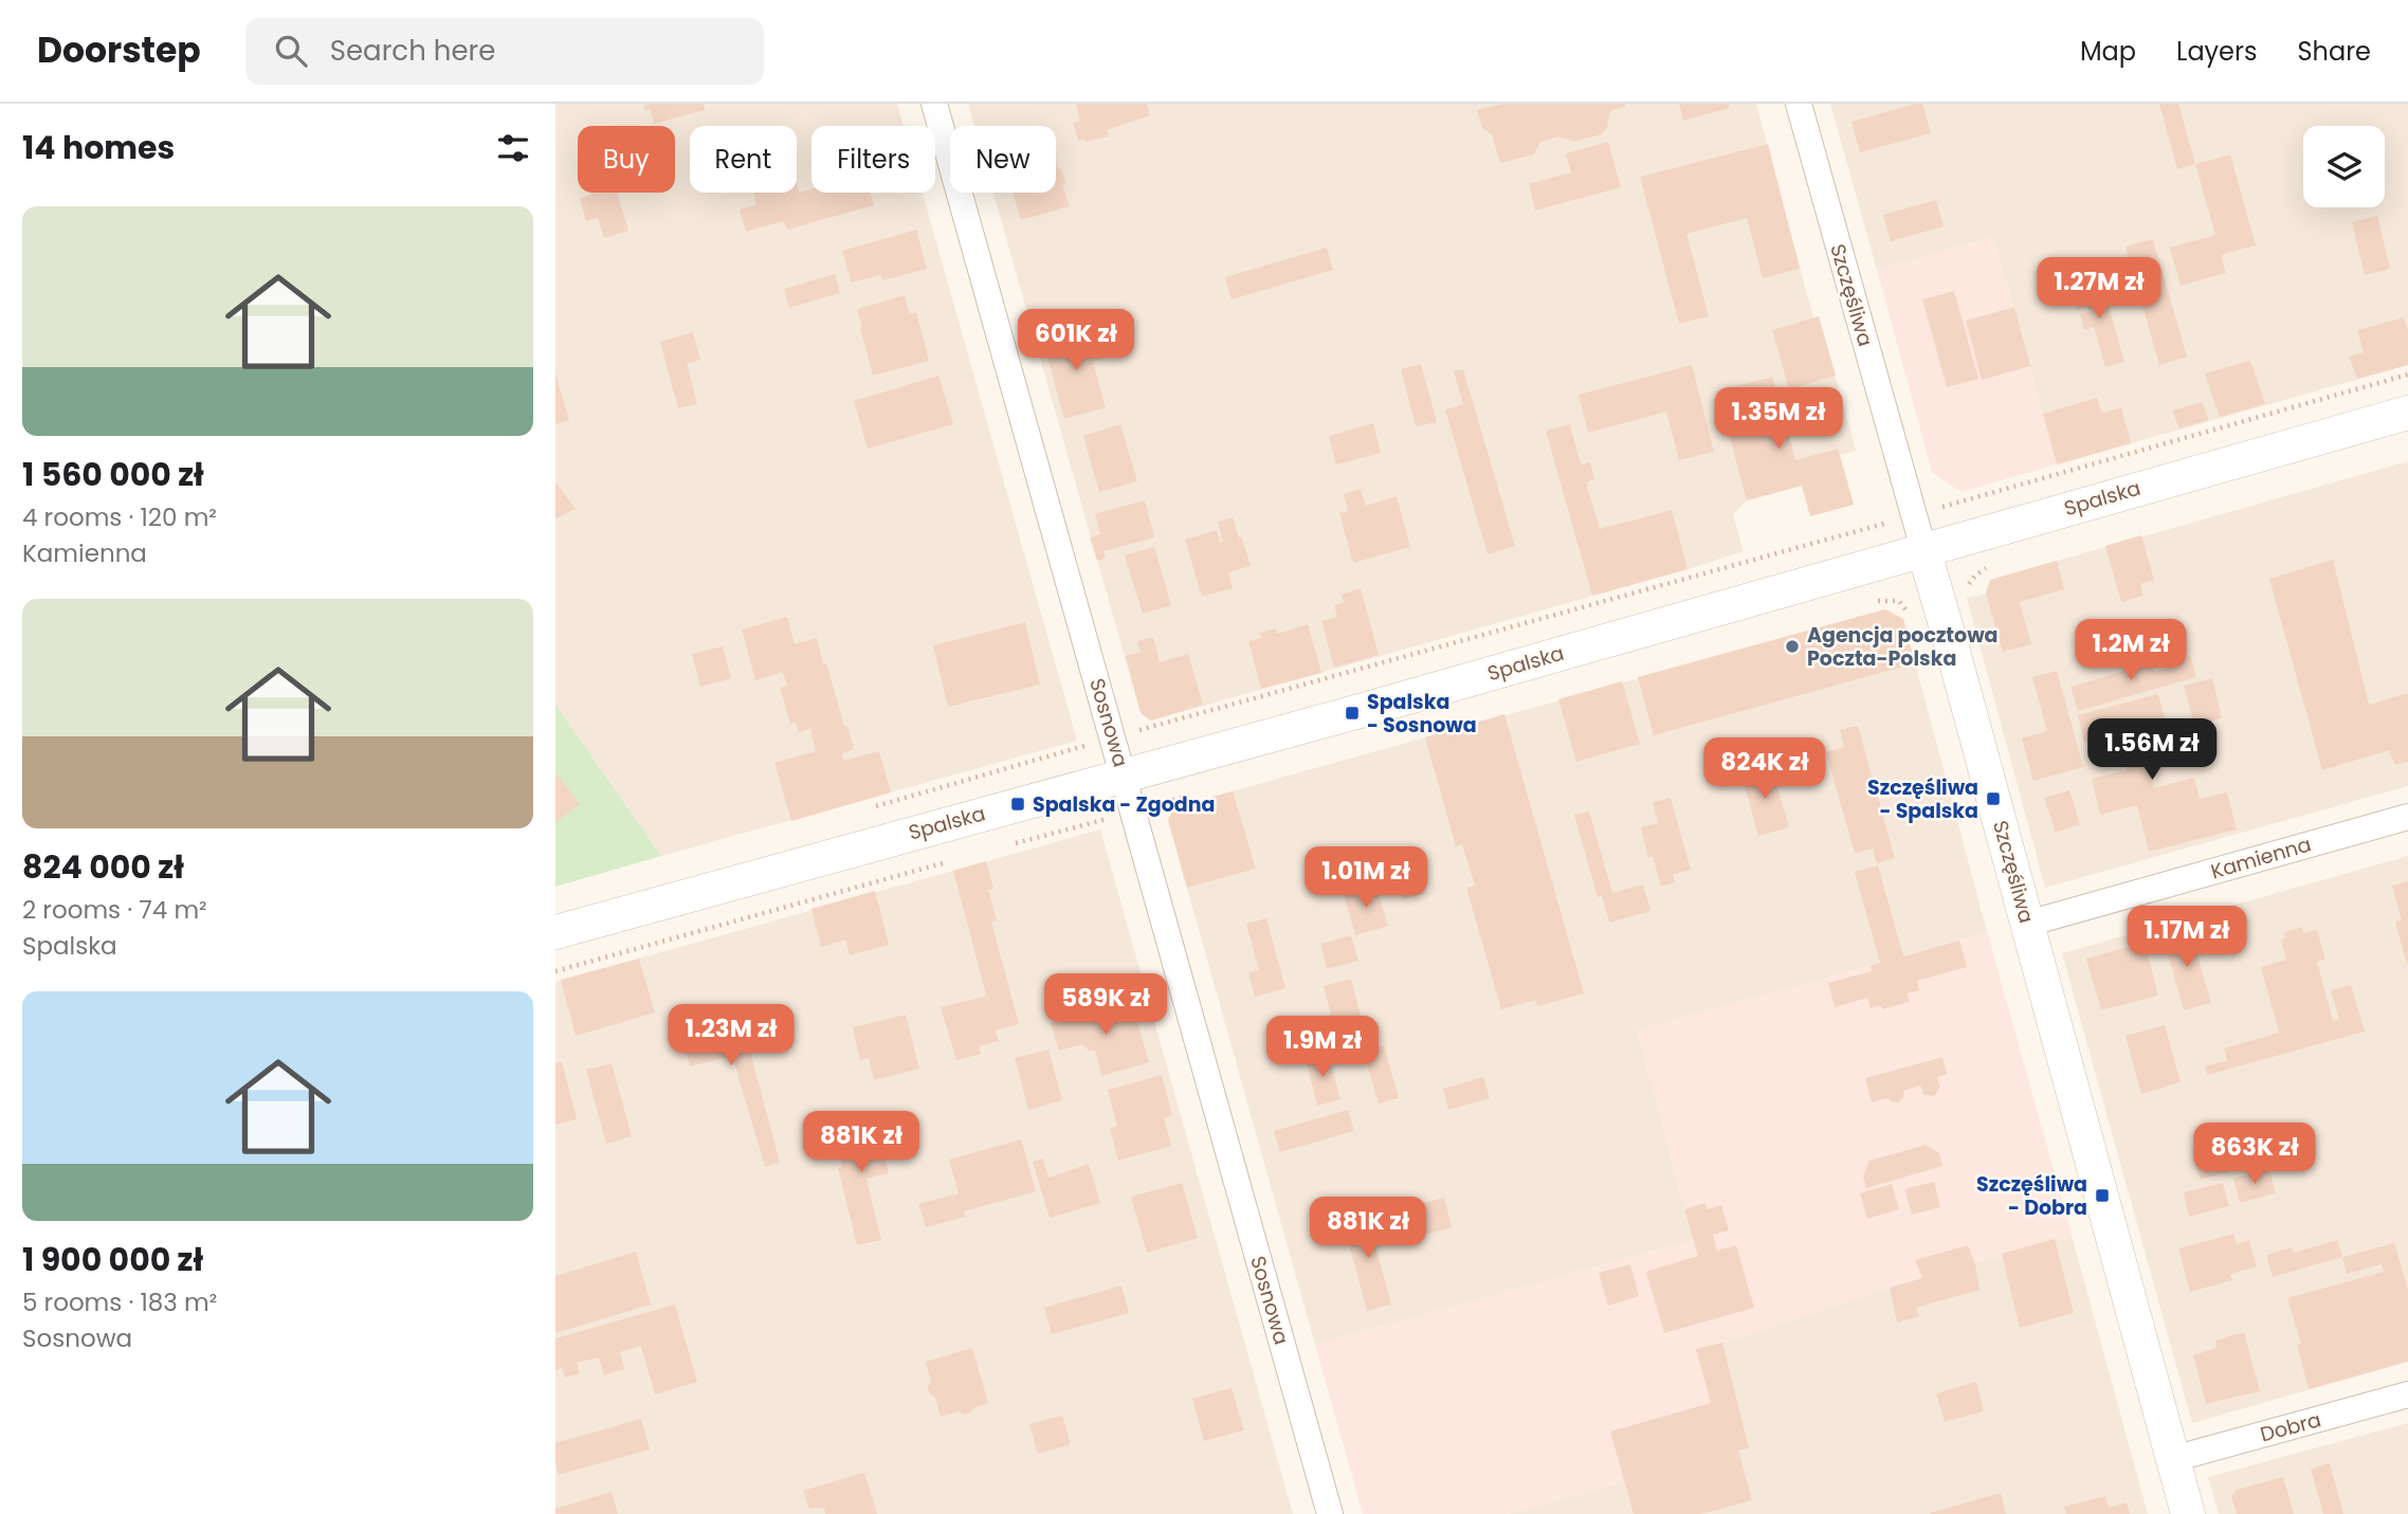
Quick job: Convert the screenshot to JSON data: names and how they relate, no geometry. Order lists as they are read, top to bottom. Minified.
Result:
{"streets":{"street":["Szczęśliwa","Spalska","Sosnowa","Kamienna","Dobra"]},"crossings":[["Szczęśliwa","Spalska"],["Szczęśliwa","Kamienna"],["Szczęśliwa","Dobra"],["Spalska","Sosnowa"]],"places":{"other":["Agencja pocztowa Poczta-Polska"],"transit":["Spalska - Sosnowa","Szczęśliwa - Spalska","Spalska - Zgodna","Szczęśliwa - Dobra"]},"page":{"header":"Doorstep","search":"Search here","nav":["Map","Layers","Share"],"heading":"14 homes","chip":["Buy","Rent","Filters","New"],"list":[{"name":"1 560 000 zł","note":"4 rooms · 120 m² · Kamienna"},{"name":"824 000 zł","note":"2 rooms · 74 m² · Spalska"},{"name":"1 900 000 zł","note":"5 rooms · 183 m² · Sosnowa"}],"price":["1.27M zł","601K zł","1.35M zł","1.2M zł","1.56M zł","824K zł","1.01M zł","1.17M zł","589K zł","1.23M zł","1.9M zł","881K zł","863K zł","881K zł"]}}
